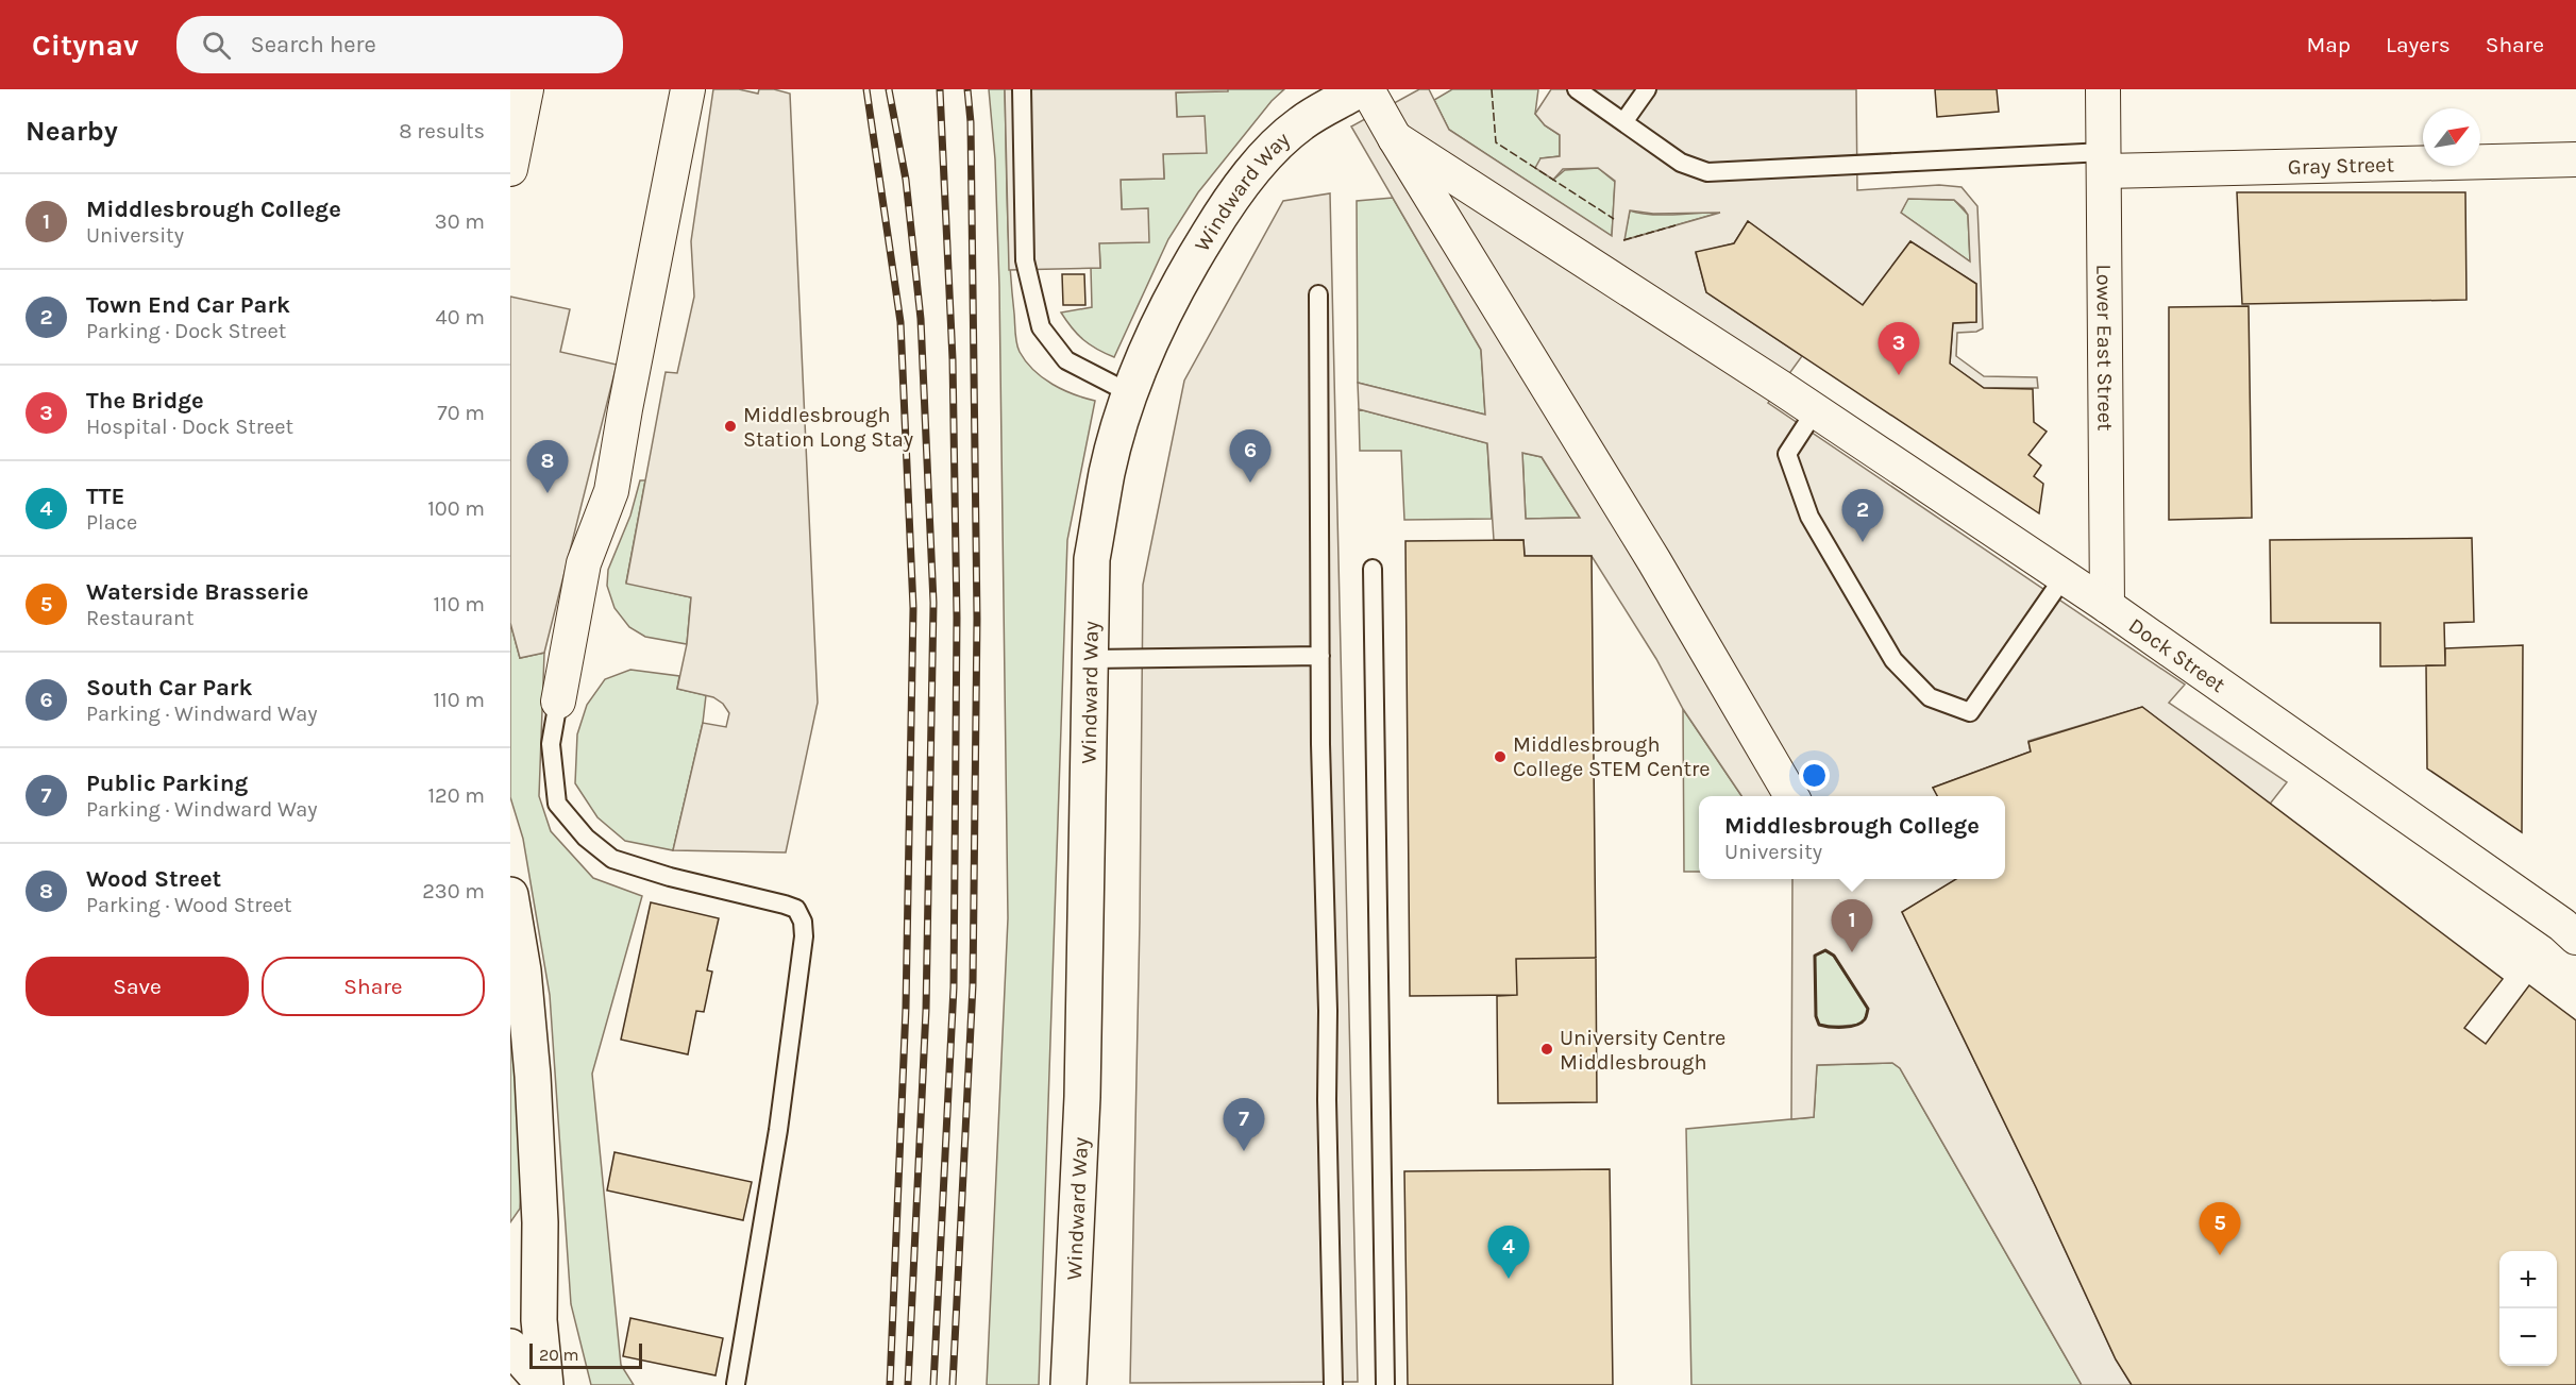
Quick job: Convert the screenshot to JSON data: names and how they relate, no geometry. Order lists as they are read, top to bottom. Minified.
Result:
{"streets":{"main road":["Windward Way"],"street":["Gray Street","Lower East Street","Dock Street"]},"crossings":[["Gray Street","Lower East Street"],["Lower East Street","Dock Street"]],"places":["Middlesbrough Station Long Stay","Middlesbrough College STEM Centre","University Centre Middlesbrough"],"scale_bar":"20 m","north":"top right","page":{"header":"Citynav","search":"Search here","nav":["Map","Layers","Share"],"heading":["Nearby","8 results"],"list":[{"mark":"1","name":"Middlesbrough College","note":"University","value":"30 m"},{"mark":"2","name":"Town End Car Park","note":"Parking · Dock Street","value":"40 m"},{"mark":"3","name":"The Bridge","note":"Hospital · Dock Street","value":"70 m"},{"mark":"4","name":"TTE","note":"Place","value":"100 m"},{"mark":"5","name":"Waterside Brasserie","note":"Restaurant","value":"110 m"},{"mark":"6","name":"South Car Park","note":"Parking · Windward Way","value":"110 m"},{"mark":"7","name":"Public Parking","note":"Parking · Windward Way","value":"120 m"},{"mark":"8","name":"Wood Street","note":"Parking · Wood Street","value":"230 m"}],"pins":["3","6","8","2","1","7","5","4"],"popup":["Middlesbrough College","University"],"buttons":["Save","Share"],"map_buttons":["+","−"],"scale":"20 m"}}
